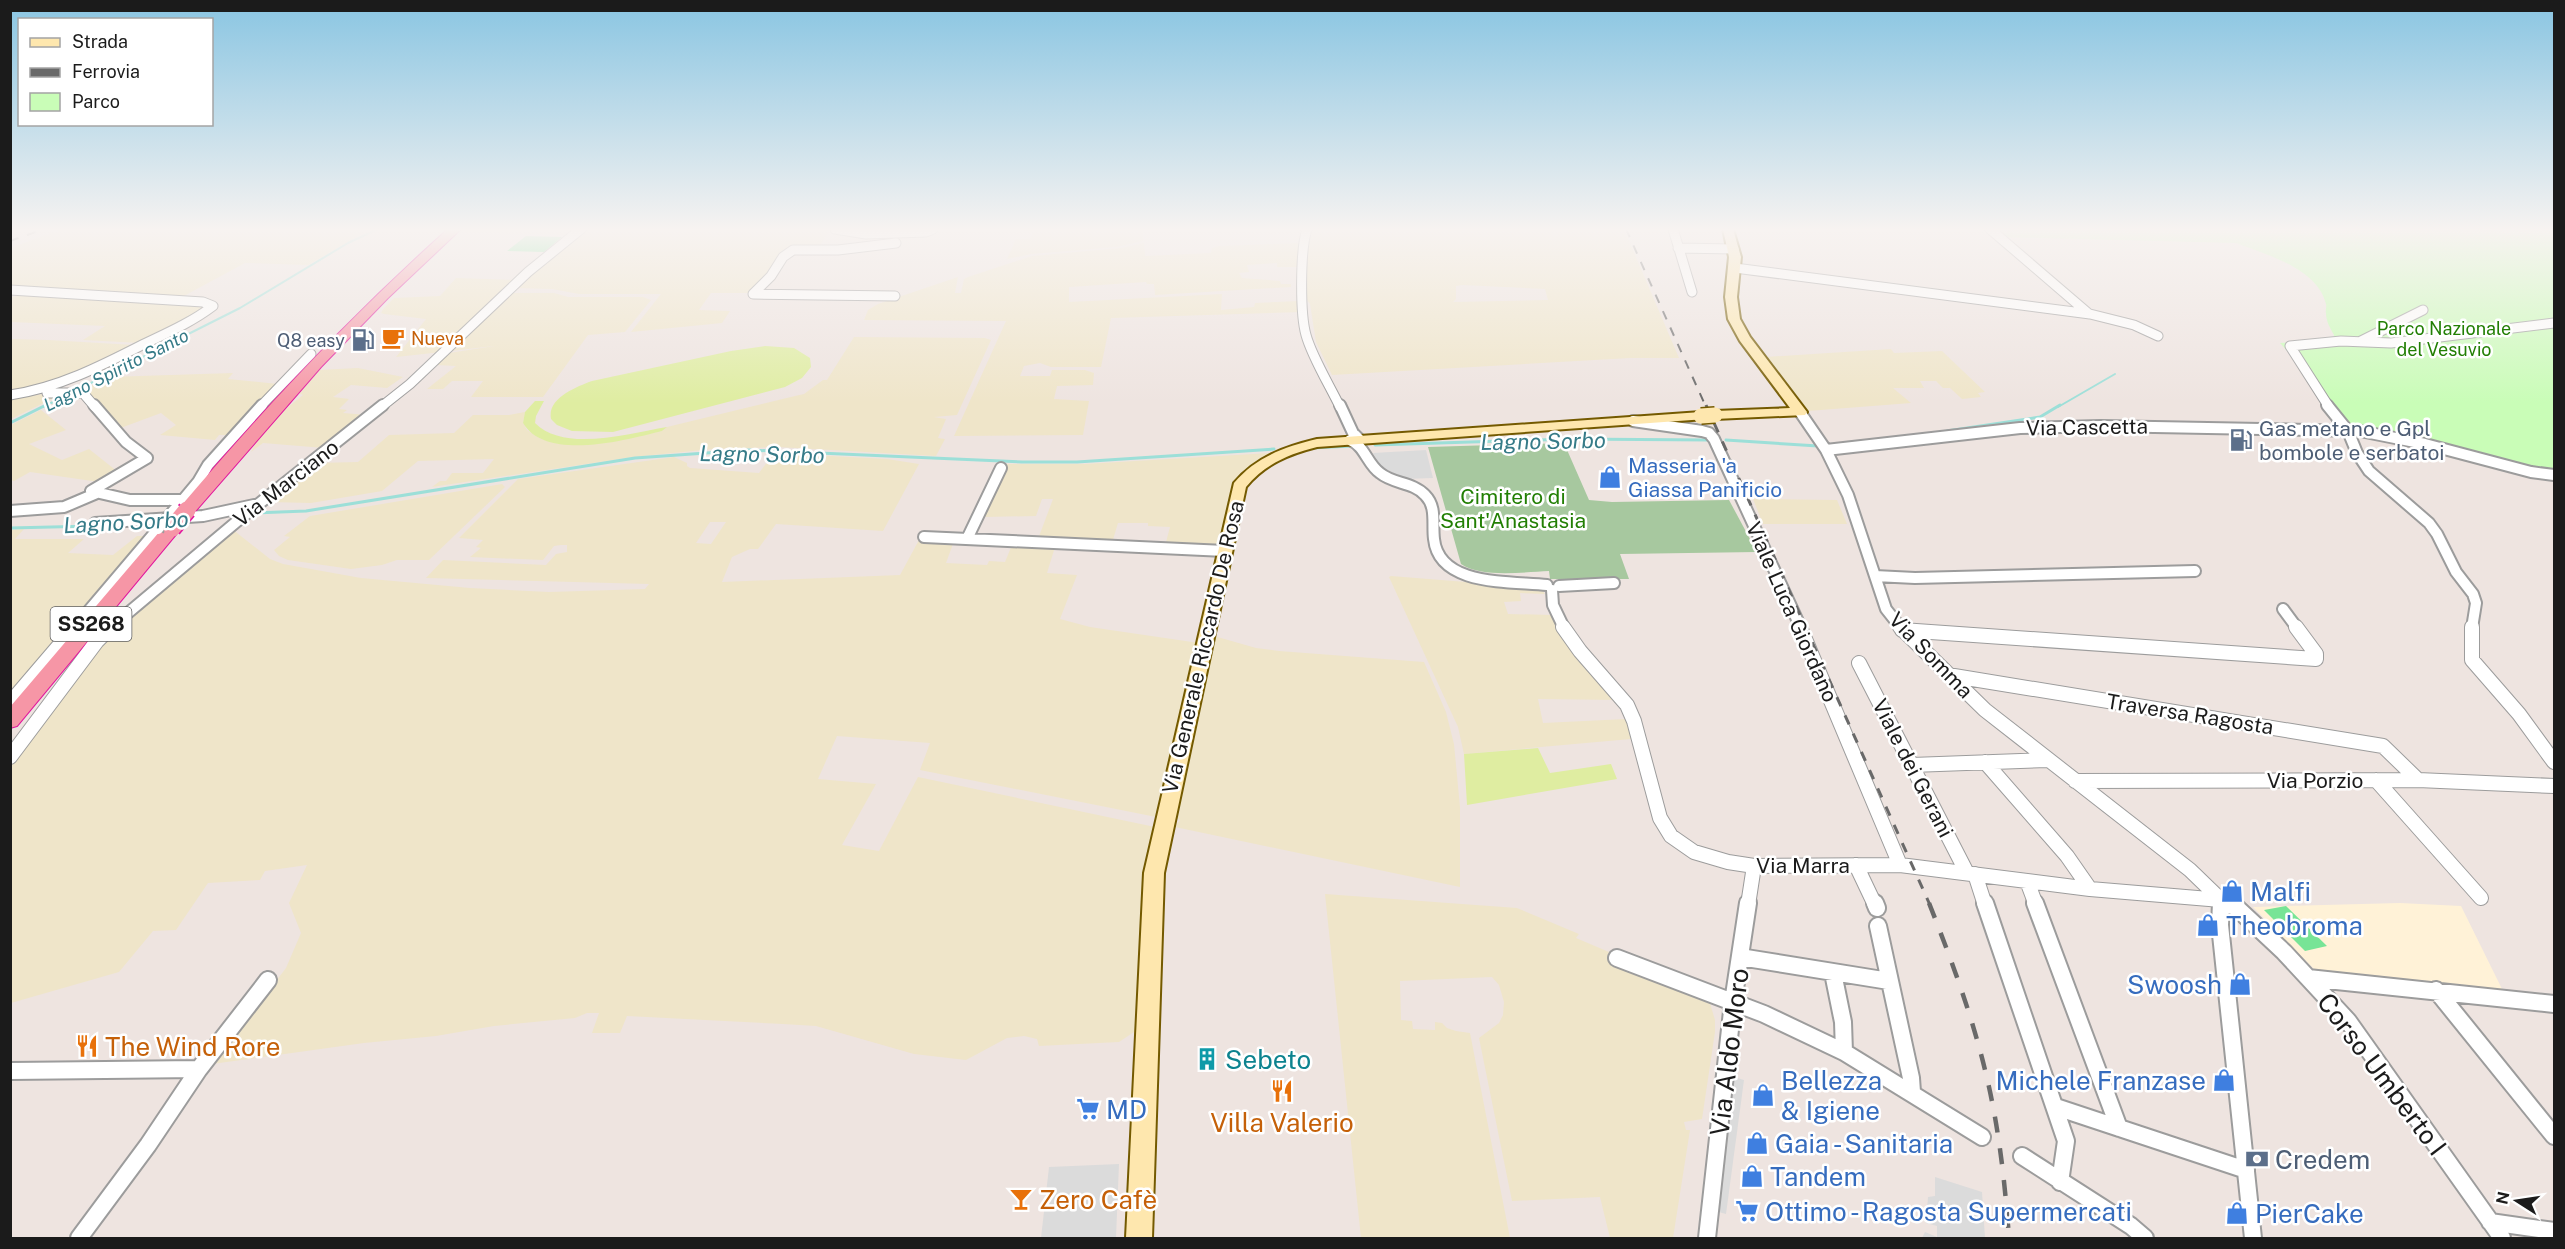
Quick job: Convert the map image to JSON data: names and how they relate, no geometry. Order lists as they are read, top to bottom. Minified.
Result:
{"streets":{"highway":["SS268"],"main road":["Via Generale Riccardo De Rosa","Via Somma"],"street":["Via Cascetta","Via Marciano","Viale Luca Giordano","Traversa Ragosta","Viale dei Gerani","Via Porzio","Via Marra","Via Aldo Moro","Corso Umberto I"]},"crossings":[["Via Cascetta","Via Somma"],["Viale Luca Giordano","Via Generale Riccardo De Rosa"],["Viale Luca Giordano","Via Marra"],["Via Generale Riccardo De Rosa","Via Somma"],["Via Somma","Traversa Ragosta"],["Via Somma","Via Porzio"],["Via Somma","Via Marra"],["Via Somma","Corso Umberto I"],["Traversa Ragosta","Via Porzio"],["Viale dei Gerani","Via Marra"],["Via Marra","Via Aldo Moro"],["Via Marra","Corso Umberto I"]],"water":["Lagno Spirito Santo","Lagno Sorbo"],"parks":["Parco Nazionale del Vesuvio","Cimitero di Sant'Anastasia"],"places":{"cafe":["Nueva"],"fuel station":["Q8 easy","Gas metano e Gpl bombole e serbatoi"],"shop":["Masseria 'a Giassa Panificio","Malfi","Theobroma","Swoosh","Michele Franzase","Bellezza & Igiene","Gaia - Sanitaria","Tandem","PierCake"],"restaurant":["The Wind Rore","Villa Valerio"],"building":["Sebeto"],"supermarket":["MD","Ottimo - Ragosta Supermercati"],"bank":["Credem"],"bar":["Zero Cafè"]},"legend":["Strada","Ferrovia","Parco"],"north":"left"}
